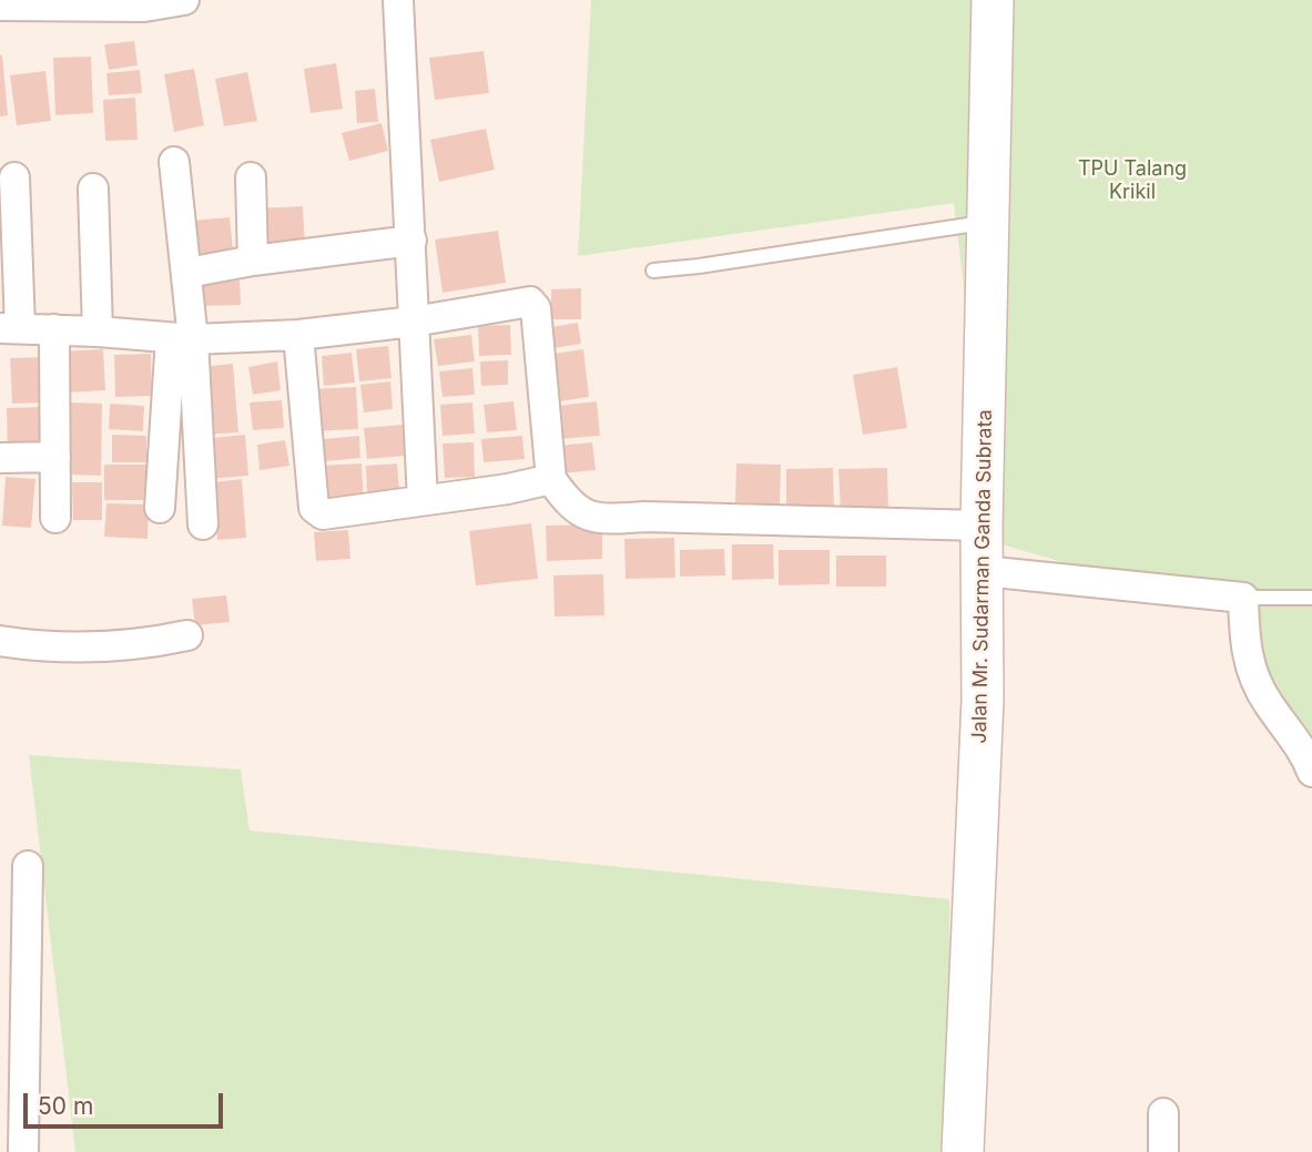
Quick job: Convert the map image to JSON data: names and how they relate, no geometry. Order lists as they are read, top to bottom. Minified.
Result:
{"streets":{"street":["Jalan Mr. Sudarman Ganda Subrata"]},"parks":["TPU Talang Krikil"],"scale_bar":"50 m"}
